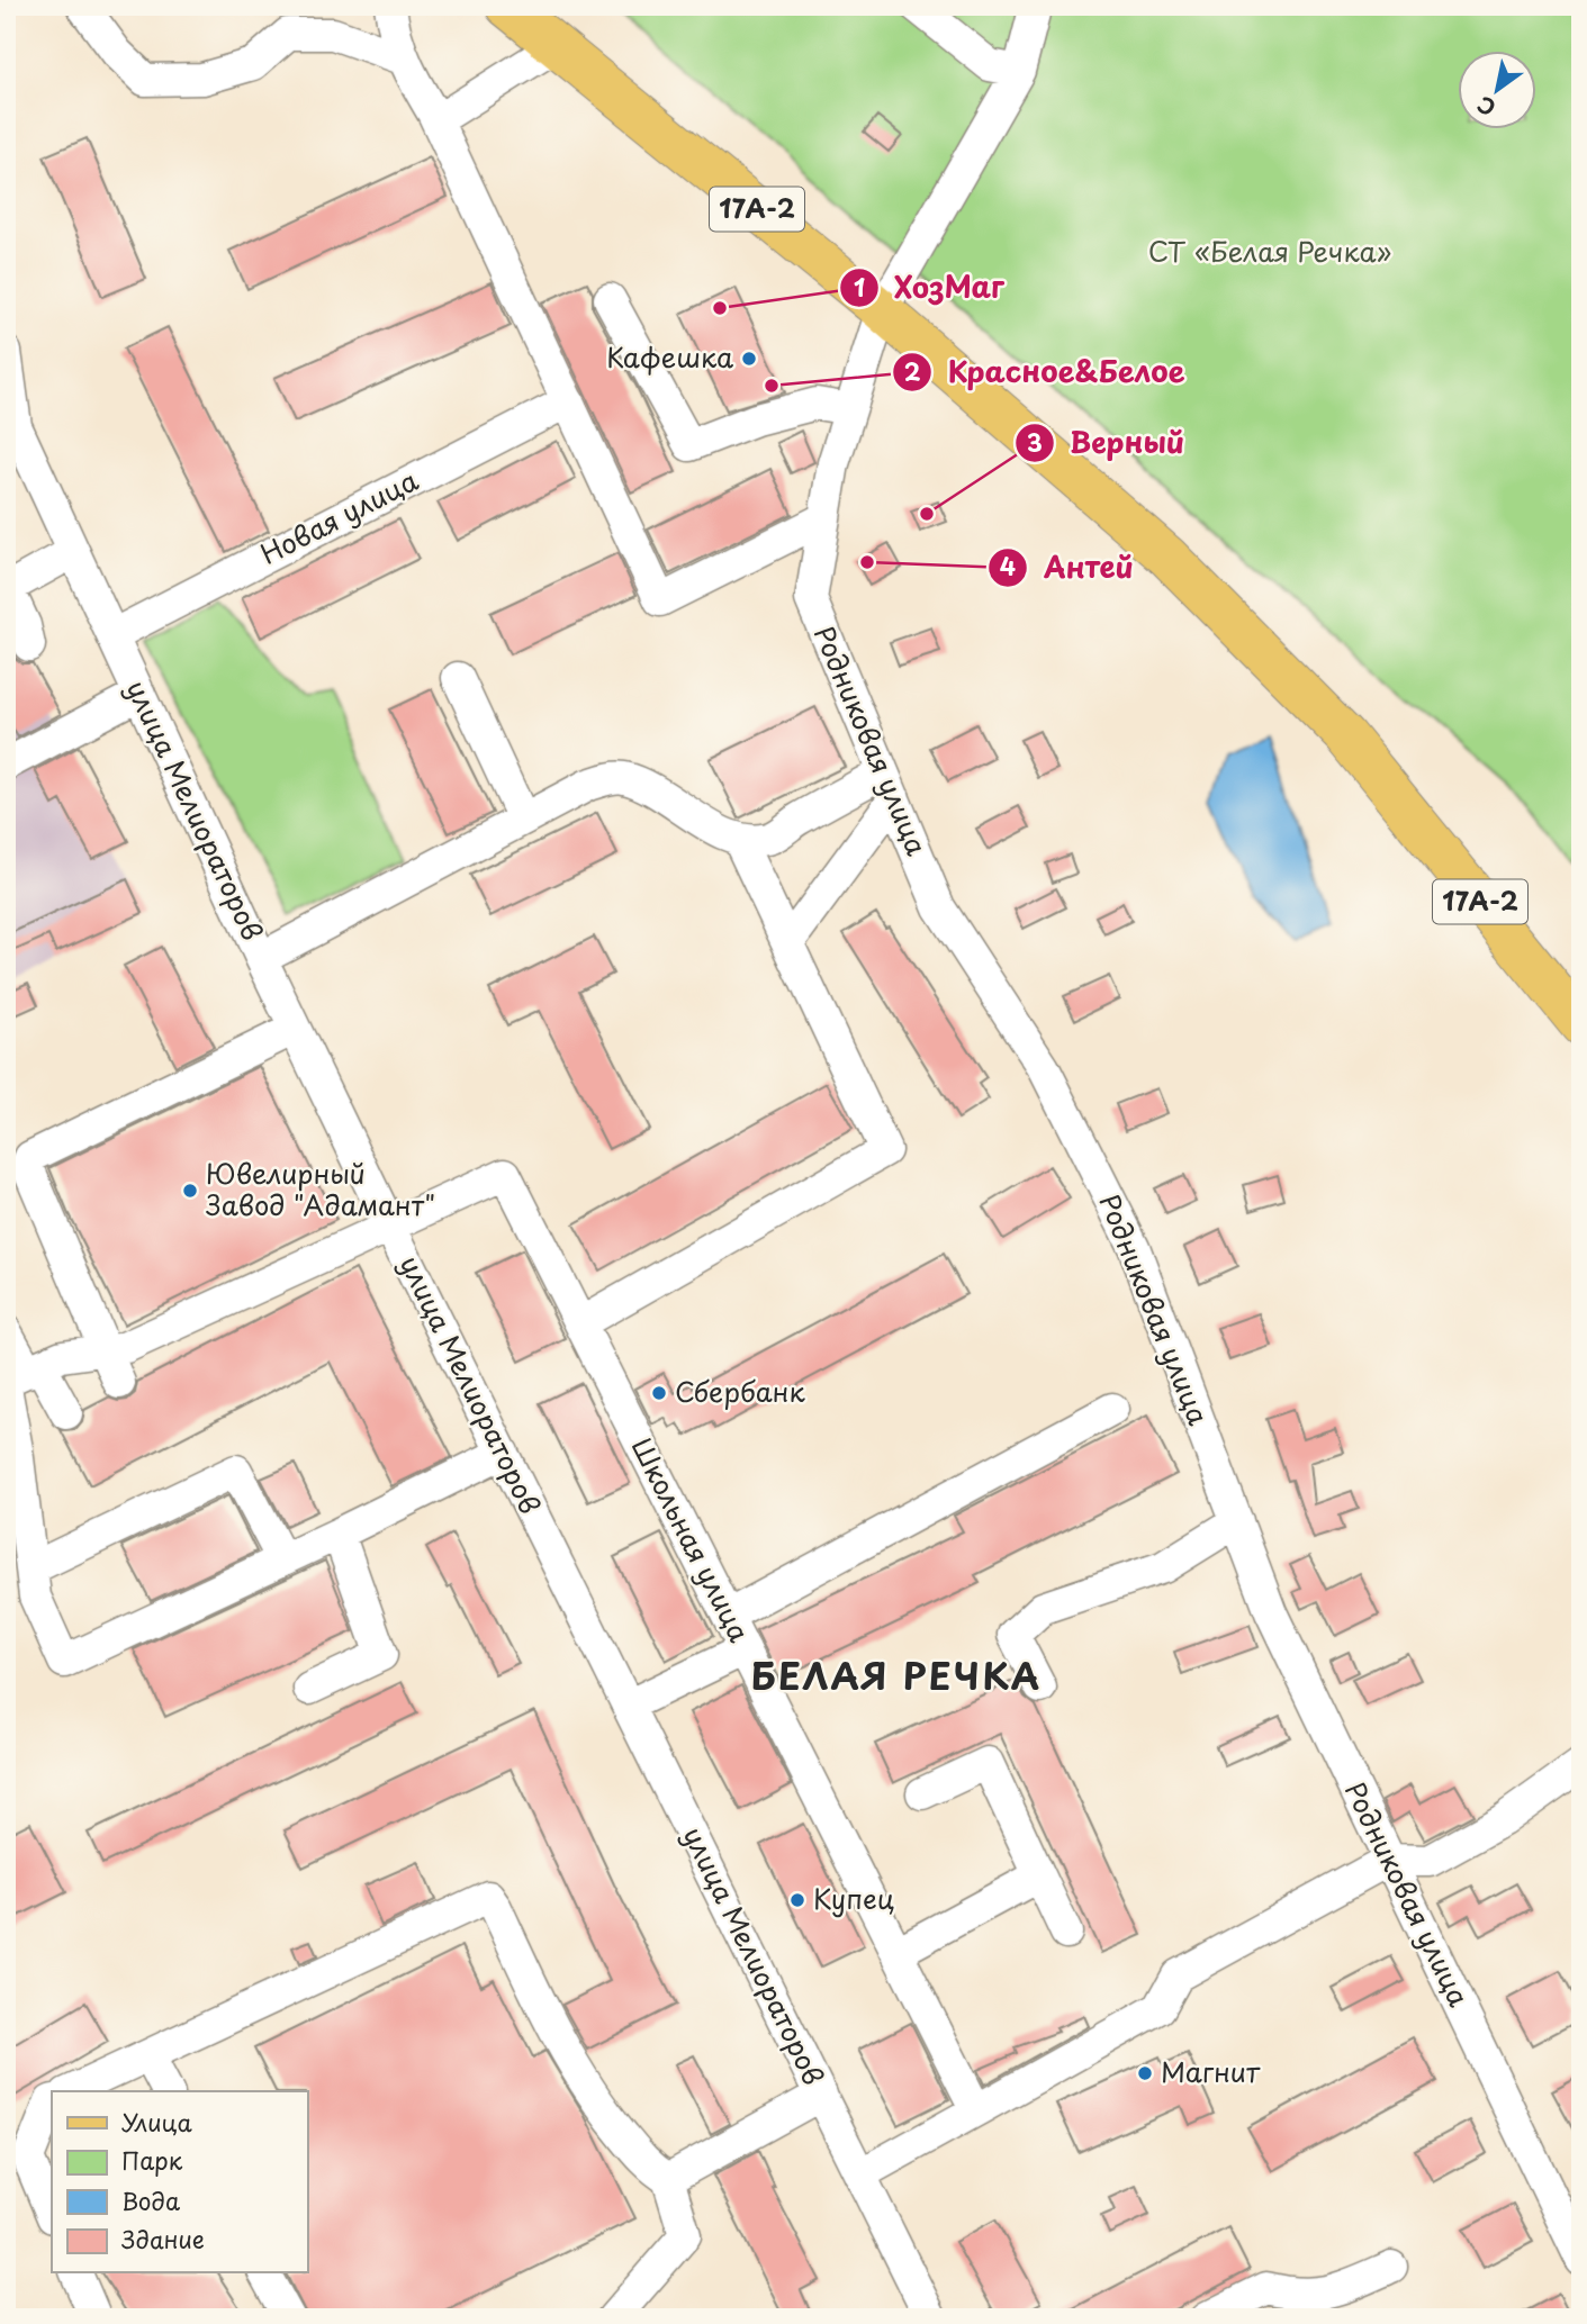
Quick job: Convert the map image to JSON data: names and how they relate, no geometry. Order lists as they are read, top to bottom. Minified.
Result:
{"streets":{"main road":["17А-2"],"street":["Новая улица","Родниковая улица","улица Мелиораторов","Школьная улица"]},"crossings":[["17А-2","Родниковая улица"],["Новая улица","улица Мелиораторов"],["улица Мелиораторов","Школьная улица"]],"districts":["БЕЛАЯ РЕЧКА"],"parks":["СТ «Белая Речка»"],"places":["ХозМаг","Кафешка","Красное&Белое","Верный","Антей","Ювелирный Завод \"Адамант\"","Сбербанк","Купец","Магнит"],"legend":["Улица","Парк","Вода","Здание"],"north":"bottom left"}
